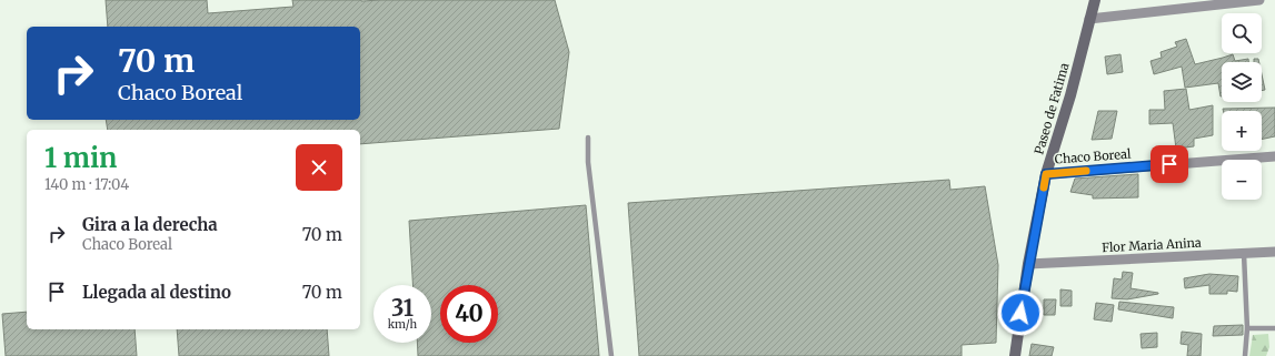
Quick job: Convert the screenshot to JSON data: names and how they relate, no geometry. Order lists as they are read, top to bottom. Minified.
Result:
{"streets":{"street":["Paseo de Fatima","Chaco Boreal","Flor Maria Anina"]},"crossings":[["Paseo de Fatima","Chaco Boreal"],["Paseo de Fatima","Flor Maria Anina"]],"page":{"map_buttons":["+","−"],"turn":["70 m","Chaco Boreal"],"heading":["1 min","140 m · 17:04"],"list":[{"name":"Gira a la derecha","note":"Chaco Boreal","value":"70 m"},{"name":"Llegada al destino","value":"70 m"}],"speed":"31 km/h","limit":"40"}}
